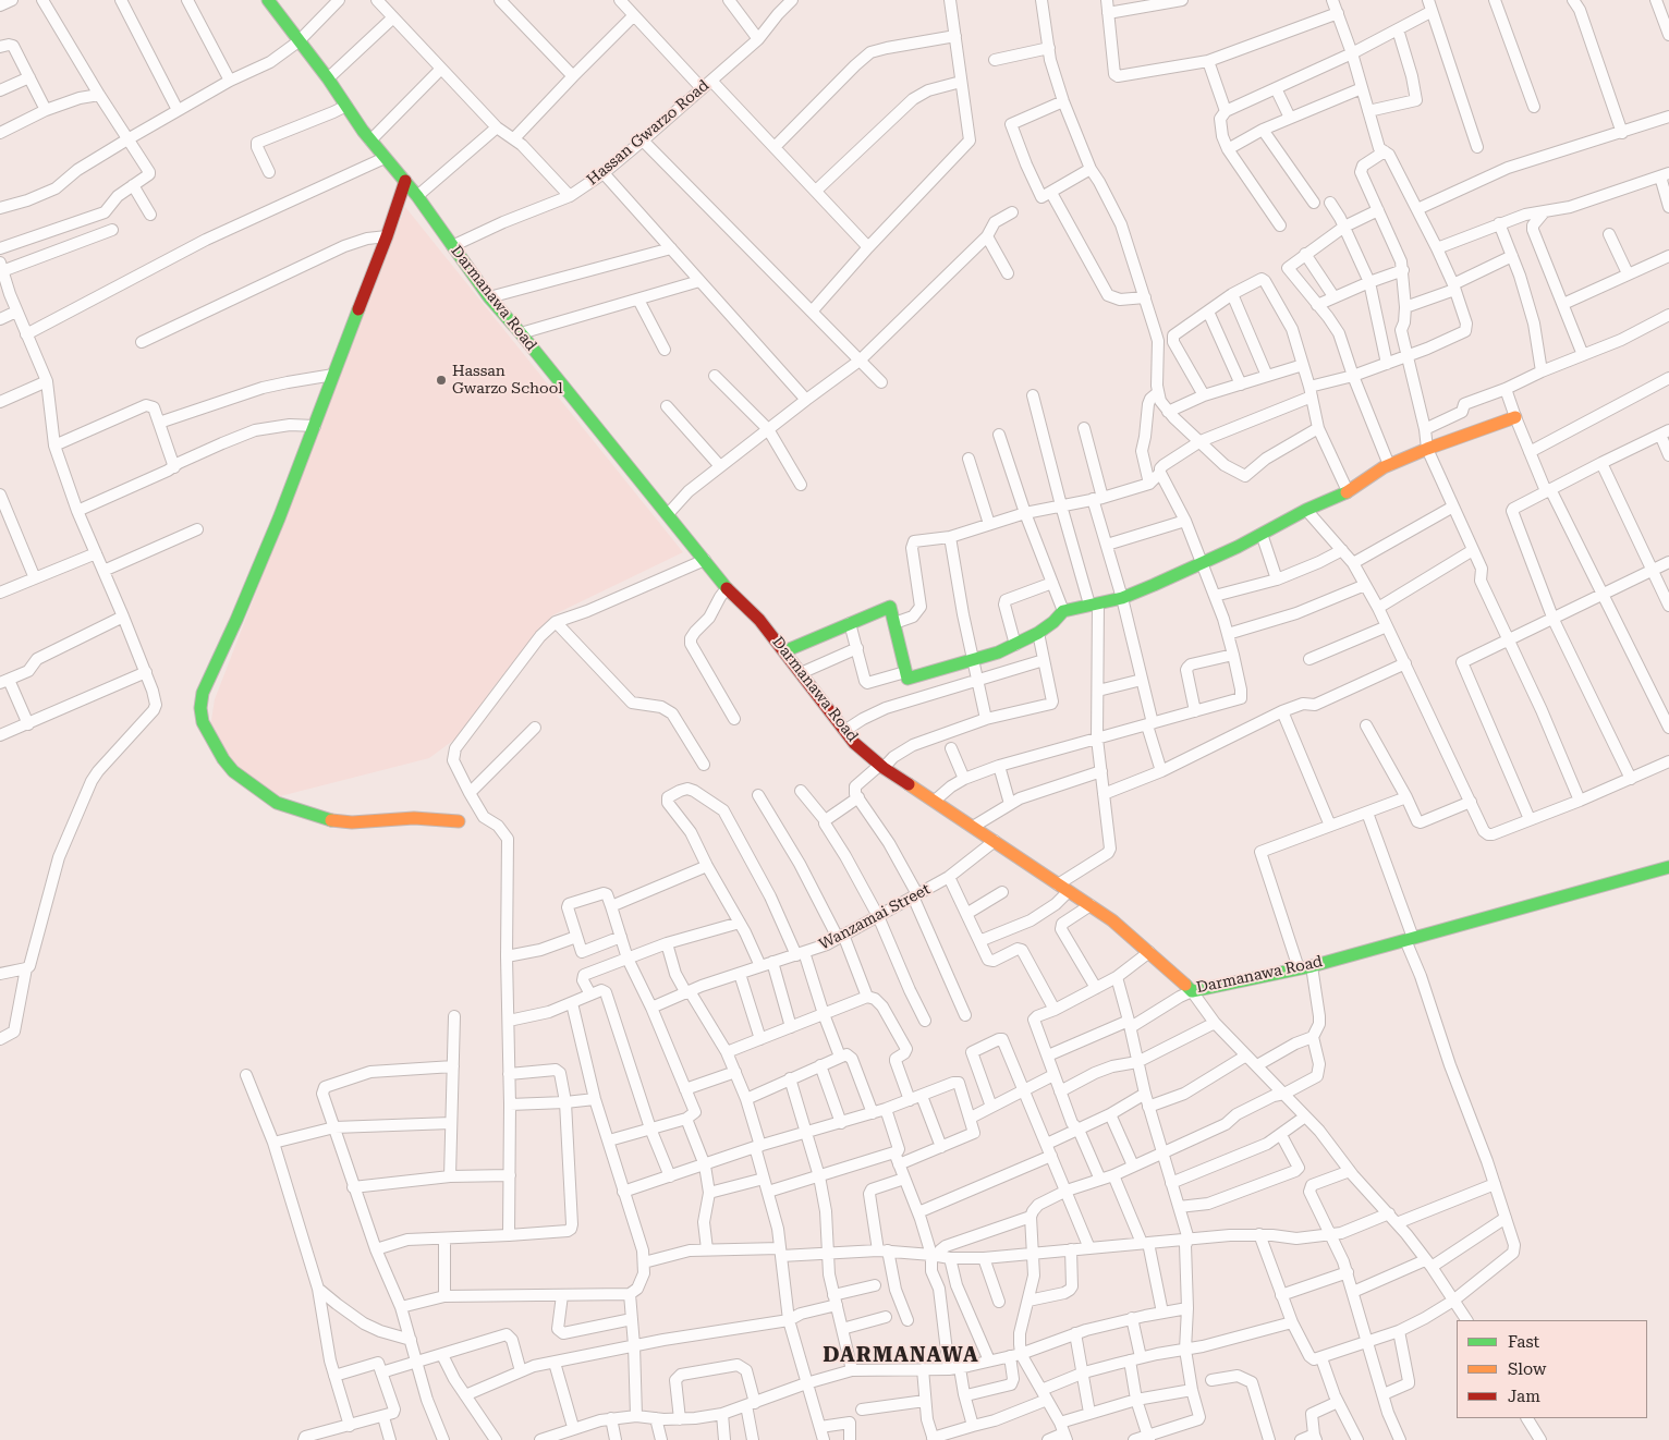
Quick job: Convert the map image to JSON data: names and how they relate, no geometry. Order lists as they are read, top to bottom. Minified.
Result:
{"streets":{"street":["Hassan Gwarzo Road","Darmanawa Road","Wanzamai Street"]},"crossings":[["Hassan Gwarzo Road","Darmanawa Road"],["Darmanawa Road","Wanzamai Street"]],"districts":["DARMANAWA"],"places":["Hassan Gwarzo School"],"legend":["Fast","Slow","Jam"]}
